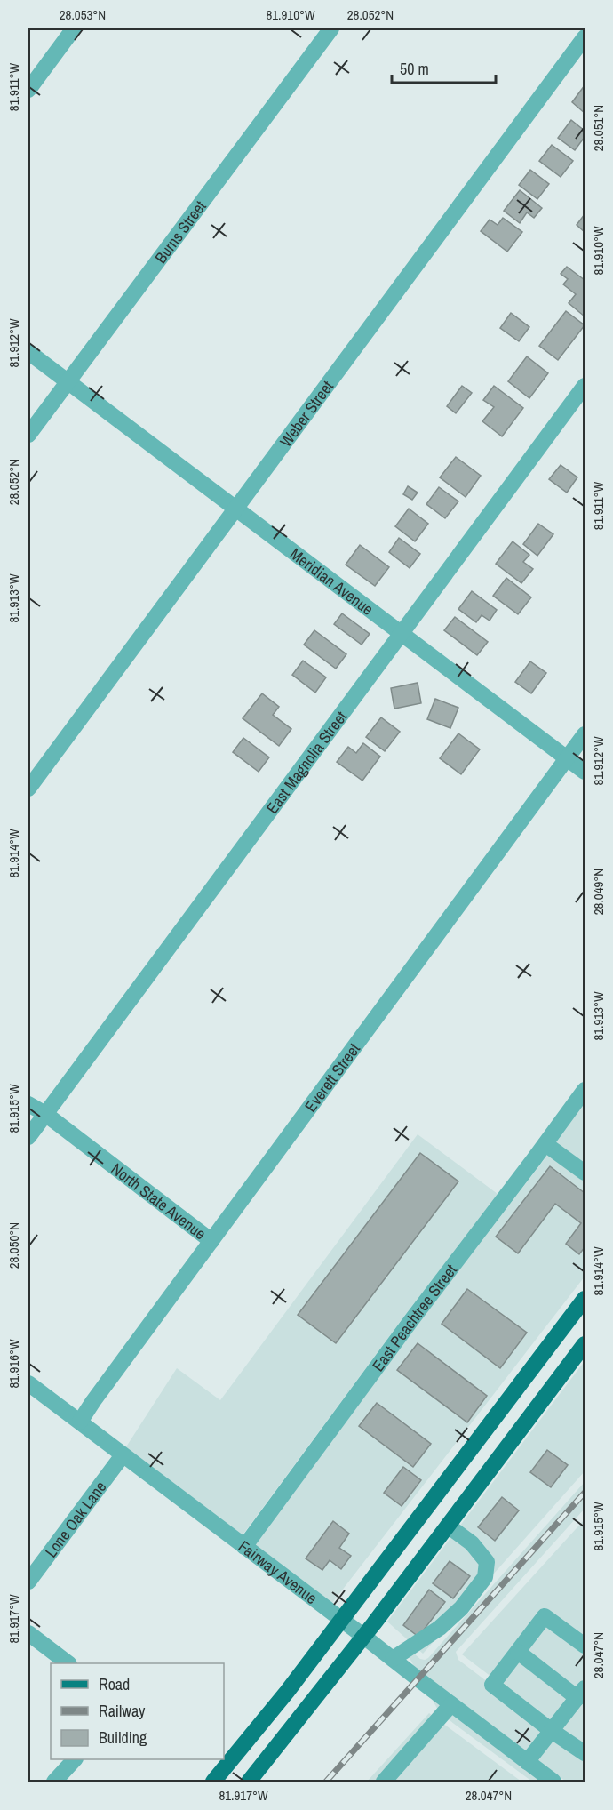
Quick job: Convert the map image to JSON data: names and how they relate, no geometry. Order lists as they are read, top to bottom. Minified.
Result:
{"streets":{"street":["Burns Street","Weber Street","Meridian Avenue","East Magnolia Street","Everett Street","North State Avenue","East Peachtree Street","Lone Oak Lane","Fairway Avenue"]},"crossings":[["Burns Street","Meridian Avenue"],["Weber Street","Meridian Avenue"],["Meridian Avenue","East Magnolia Street"],["Meridian Avenue","Everett Street"],["East Magnolia Street","North State Avenue"],["Everett Street","North State Avenue"],["Everett Street","Fairway Avenue"],["East Peachtree Street","Fairway Avenue"],["Lone Oak Lane","Fairway Avenue"]],"legend":["Road","Railway","Building"],"scale_bar":"50 m","coordinates":["28.053°N","81.910°W","28.052°N","81.911°W","28.051°N","81.912°W","81.913°W","81.914°W","28.049°N","81.915°W","28.050°N","81.916°W","81.917°W","28.047°N"]}
